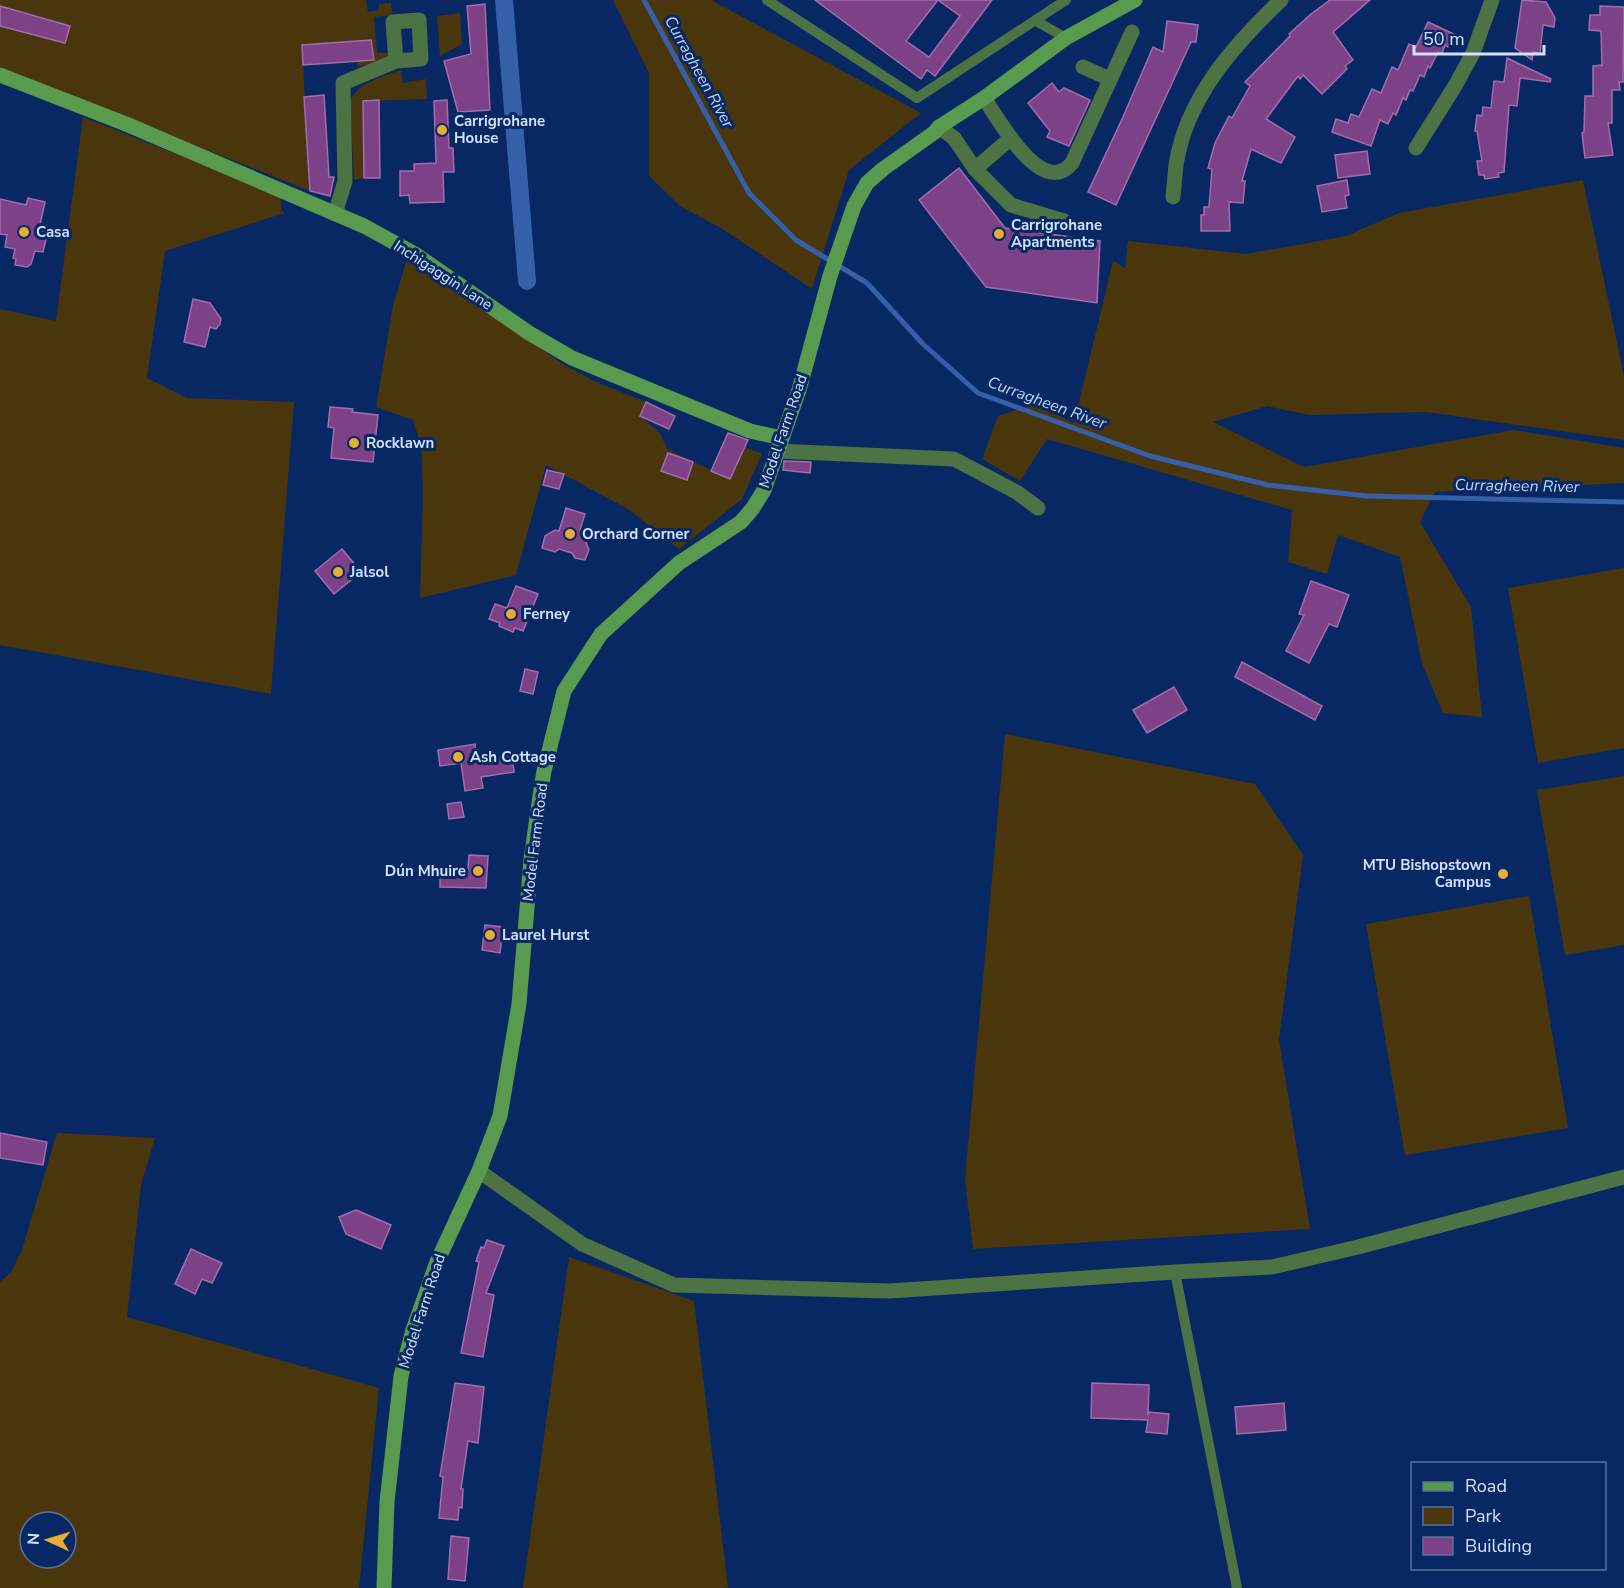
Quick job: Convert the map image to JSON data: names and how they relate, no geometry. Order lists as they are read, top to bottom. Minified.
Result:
{"streets":{"main road":["Inchigaggin Lane","Model Farm Road"]},"crossings":[["Inchigaggin Lane","Model Farm Road"]],"water":["Curragheen River"],"places":["Carrigrohane House","Casa","Carrigrohane Apartments","Rocklawn","Orchard Corner","Jalsol","Ferney","Ash Cottage","Dún Mhuire","MTU Bishopstown Campus","Laurel Hurst"],"legend":["Road","Park","Building"],"scale_bar":"50 m","north":"left"}
